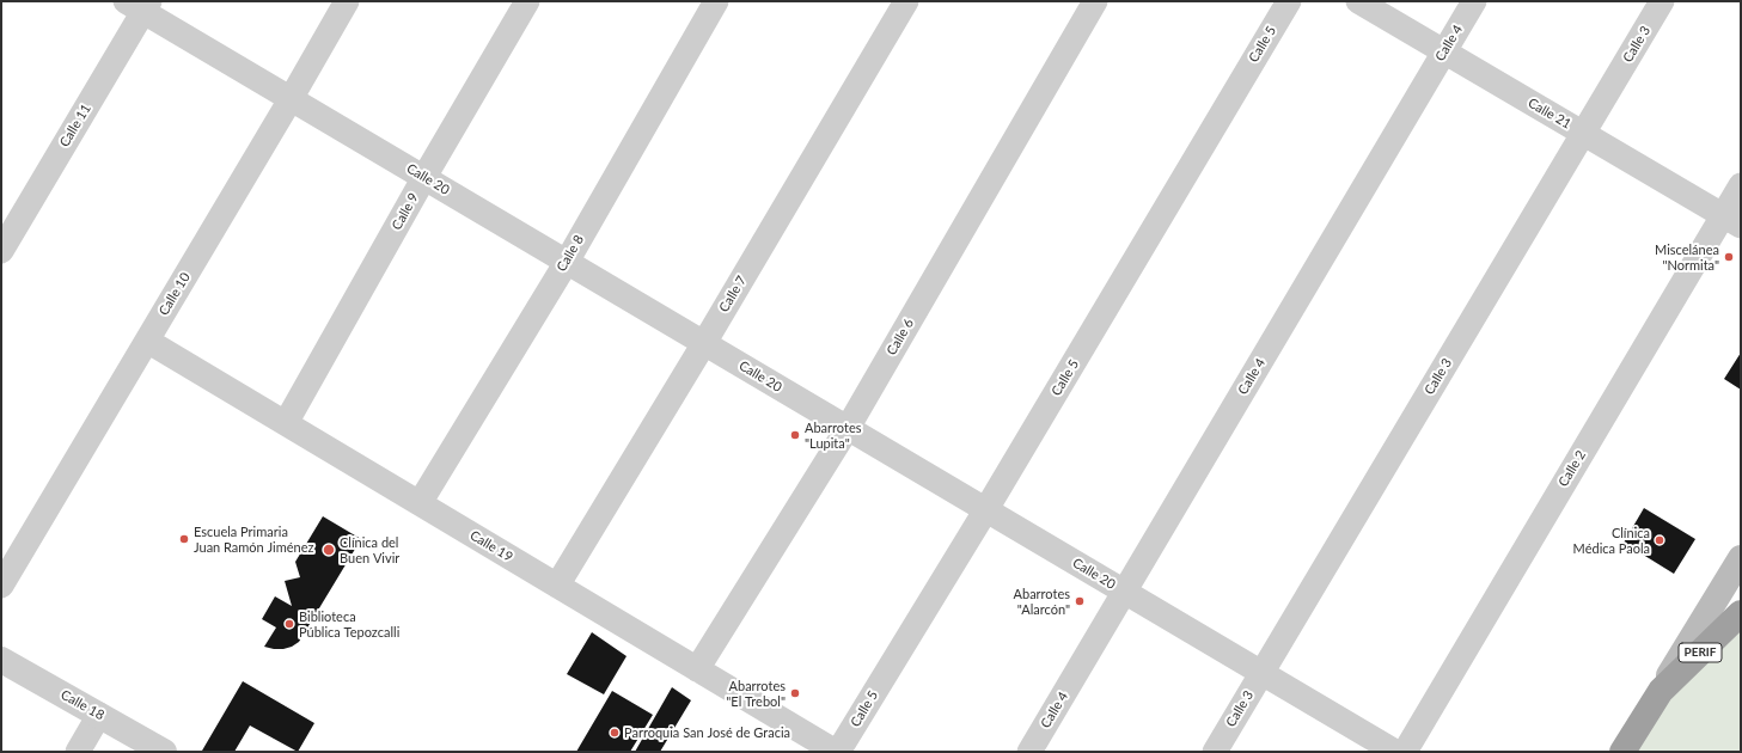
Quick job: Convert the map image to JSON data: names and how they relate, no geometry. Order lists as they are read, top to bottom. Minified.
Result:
{"streets":{"highway":["PERIF"],"street":["Calle 4","Calle 5","Calle 3","Calle 21","Calle 11","Calle 20","Calle 9","Calle 8","Calle 10","Calle 7","Calle 6","Calle 2","Calle 19","Calle 18"]},"crossings":[["Calle 4","Calle 21"],["Calle 4","Calle 20"],["Calle 5","Calle 20"],["Calle 5","Calle 19"],["Calle 3","Calle 21"],["Calle 3","Calle 20"],["Calle 21","Calle 2"],["Calle 11","Calle 20"],["Calle 20","Calle 9"],["Calle 20","Calle 8"],["Calle 20","Calle 10"],["Calle 20","Calle 7"],["Calle 20","Calle 6"],["Calle 9","Calle 19"],["Calle 8","Calle 19"],["Calle 10","Calle 19"],["Calle 7","Calle 19"],["Calle 6","Calle 19"]],"places":["Miscelánea \"Normita\"","Abarrotes \"Lupita\"","Escuela Primaria Juan Ramón Jiménez","Clínica Médica Paola","Clínica del Buen Vivir","Abarrotes \"Alarcón\"","Biblioteca Pública Tepozcalli","Abarrotes \"El Trebol\"","Parroquia San José de Gracia"]}
